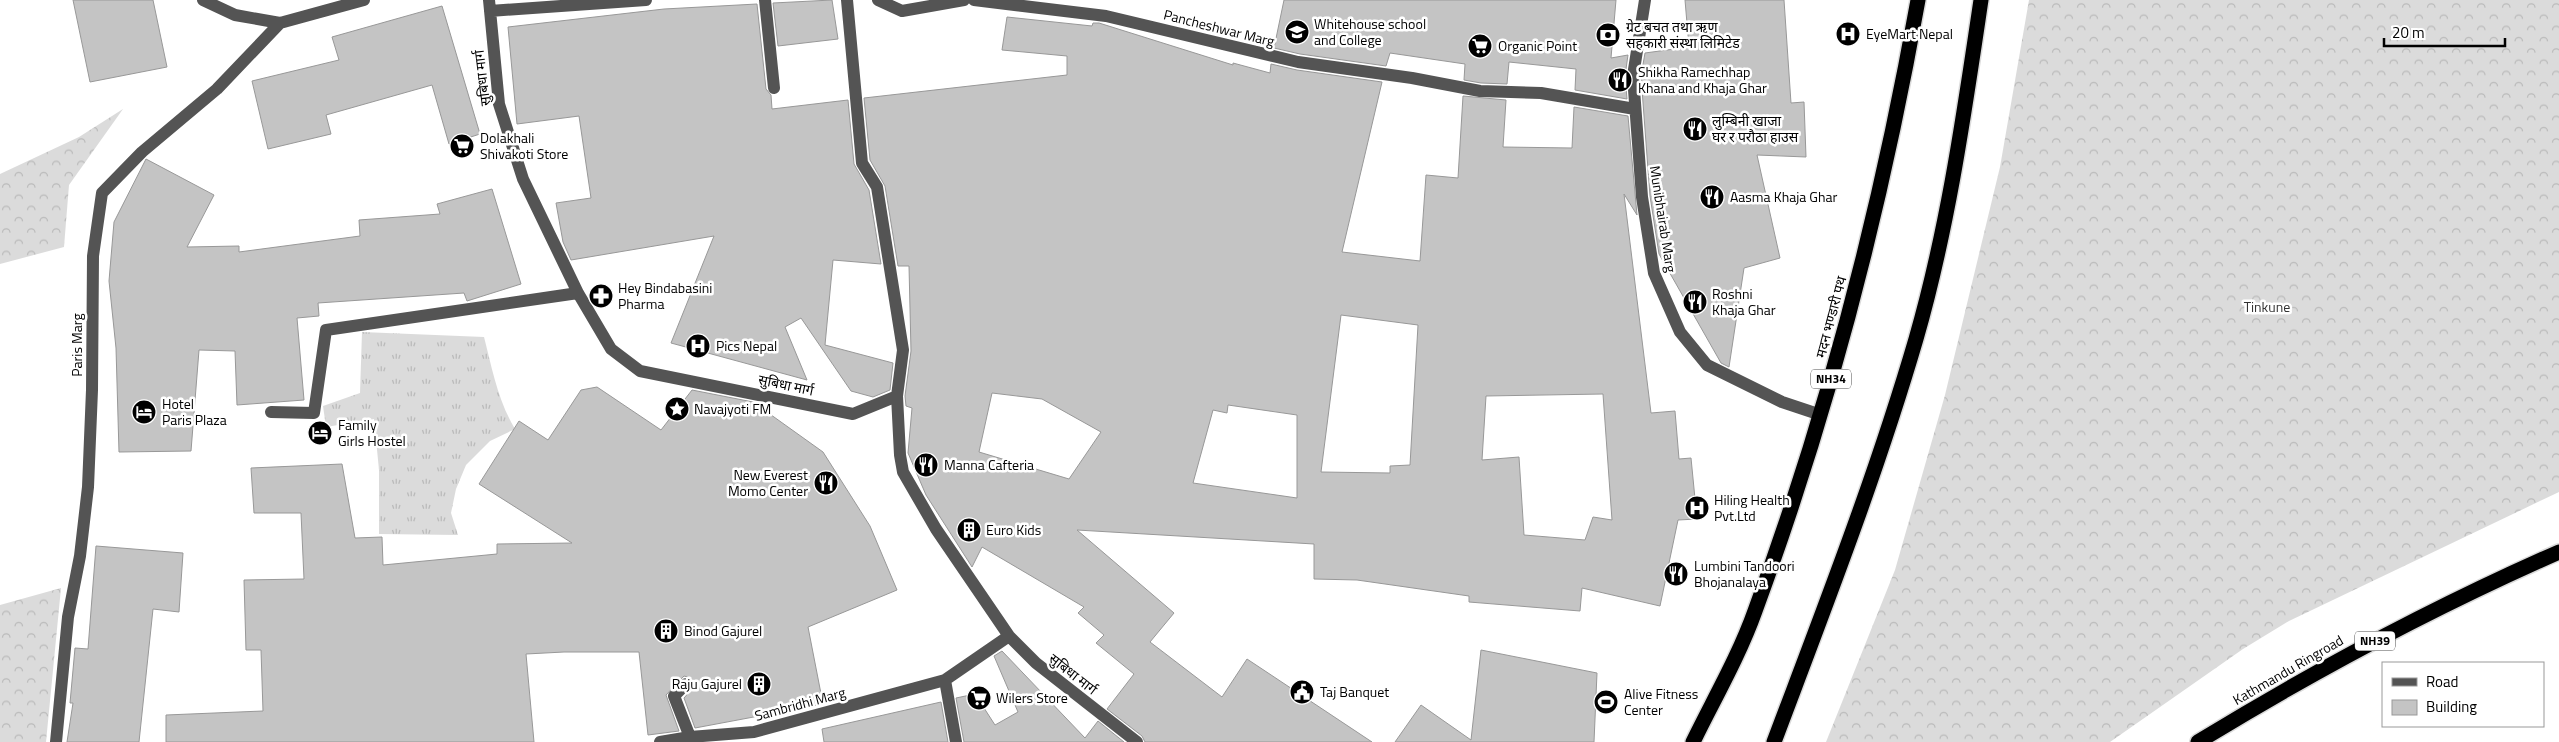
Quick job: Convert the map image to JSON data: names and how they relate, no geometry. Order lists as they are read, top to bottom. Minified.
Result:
{"streets":{"highway":["मदन भण्डारी पथ","NH34","NH39","Kathmandu Ringroad"],"street":["Pancheshwar Marg","सुबिधा मार्ग","Munibhairab Marg","Paris Marg","Sambridhi Marg"]},"crossings":[["Pancheshwar Marg","Munibhairab Marg"],["सुबिधा मार्ग","Sambridhi Marg"],["Munibhairab Marg","मदन भण्डारी पथ"]],"parks":["Tinkune"],"places":{"school or university":["Whitehouse school and College"],"hospital":["EyeMart Nepal","Pics Nepal","Hiling Health Pvt.Ltd"],"bank":["ग्रेट बचत तथा ऋण सहकारी संस्था लिमिटेड"],"supermarket":["Organic Point","Dolakhali Shivakoti Store","Wilers Store"],"restaurant":["Shikha Ramechhap Khana and Khaja Ghar","लुम्बिनी खाजा घर र परौठा हाउस","Aasma Khaja Ghar","Roshni Khaja Ghar","Manna Cafteria","New Everest Momo Center","Lumbini Tandoori Bhojanalaya"],"pharmacy":["Hey Bindabasini Pharma"],"place":["Navajyoti FM"],"hotel":["Hotel Paris Plaza","Family Girls Hostel"],"building":["Euro Kids","Binod Gajurel","Raju Gajurel"],"public building":["Taj Banquet"],"sports":["Alive Fitness Center"]},"legend":["Road","Building"],"scale_bar":"20 m"}
